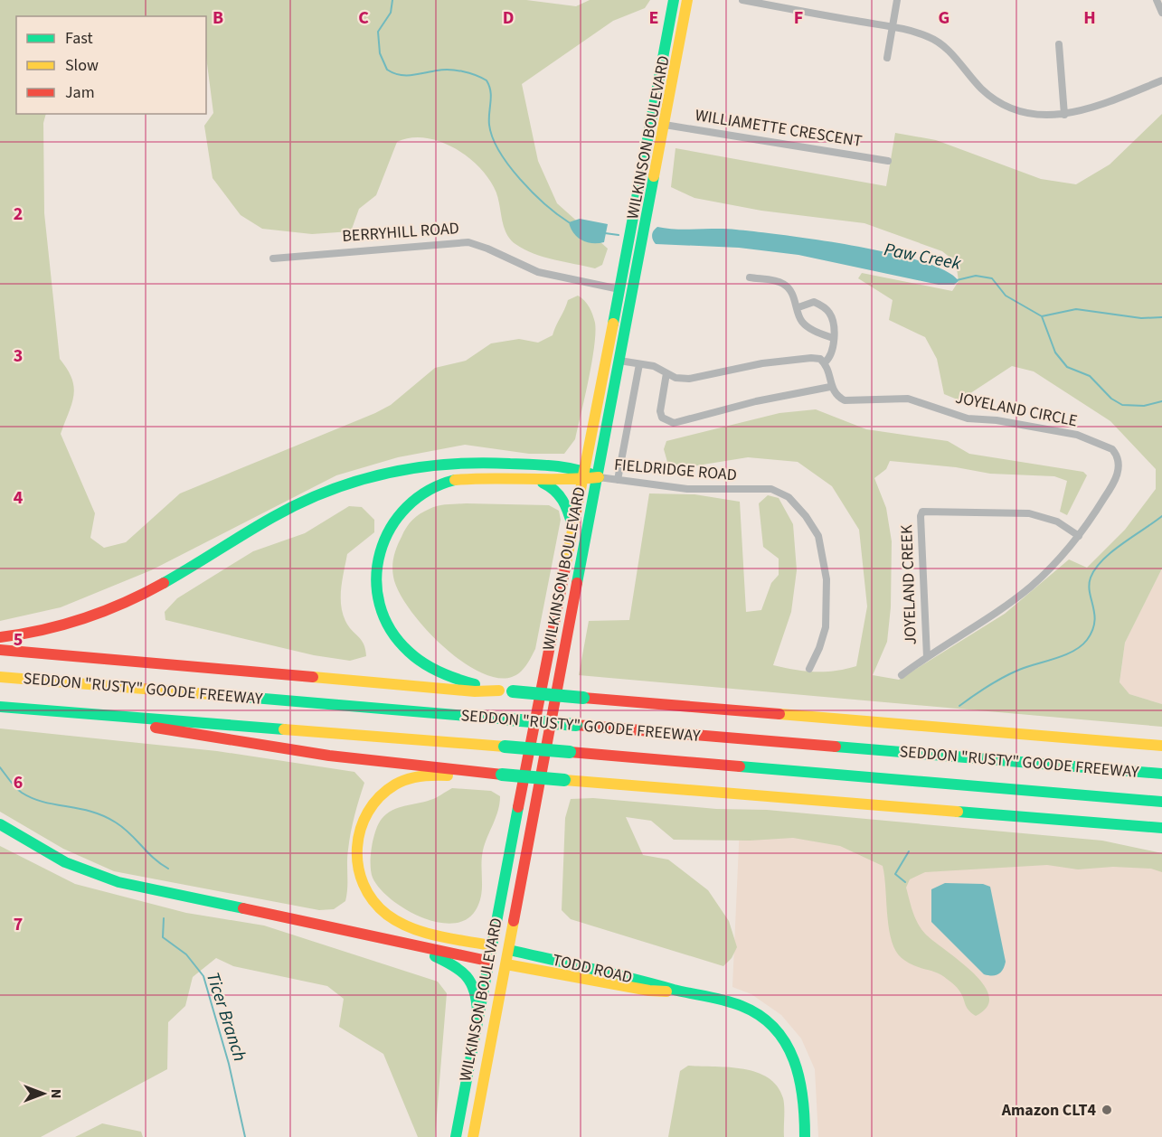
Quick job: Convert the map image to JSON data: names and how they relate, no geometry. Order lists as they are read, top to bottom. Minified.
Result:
{"streets":{"main road":["WILKINSON BOULEVARD","SEDDON \"RUSTY\" GOODE FREEWAY","TODD ROAD"],"street":["WILLIAMETTE CRESCENT","BERRYHILL ROAD","JOYELAND CIRCLE","FIELDRIDGE ROAD","JOYELAND CREEK"]},"crossings":[["WILLIAMETTE CRESCENT","WILKINSON BOULEVARD"],["WILKINSON BOULEVARD","BERRYHILL ROAD"],["WILKINSON BOULEVARD","FIELDRIDGE ROAD"],["WILKINSON BOULEVARD","TODD ROAD"],["JOYELAND CIRCLE","JOYELAND CREEK"]],"water":["Paw Creek","Ticer Branch"],"places":["Amazon CLT4"],"legend":["Fast","Slow","Jam"],"north":"right","grid":{"columns":["B","C","D","E","F","G","H"],"rows":["2","3","4","5","6","7"]}}
